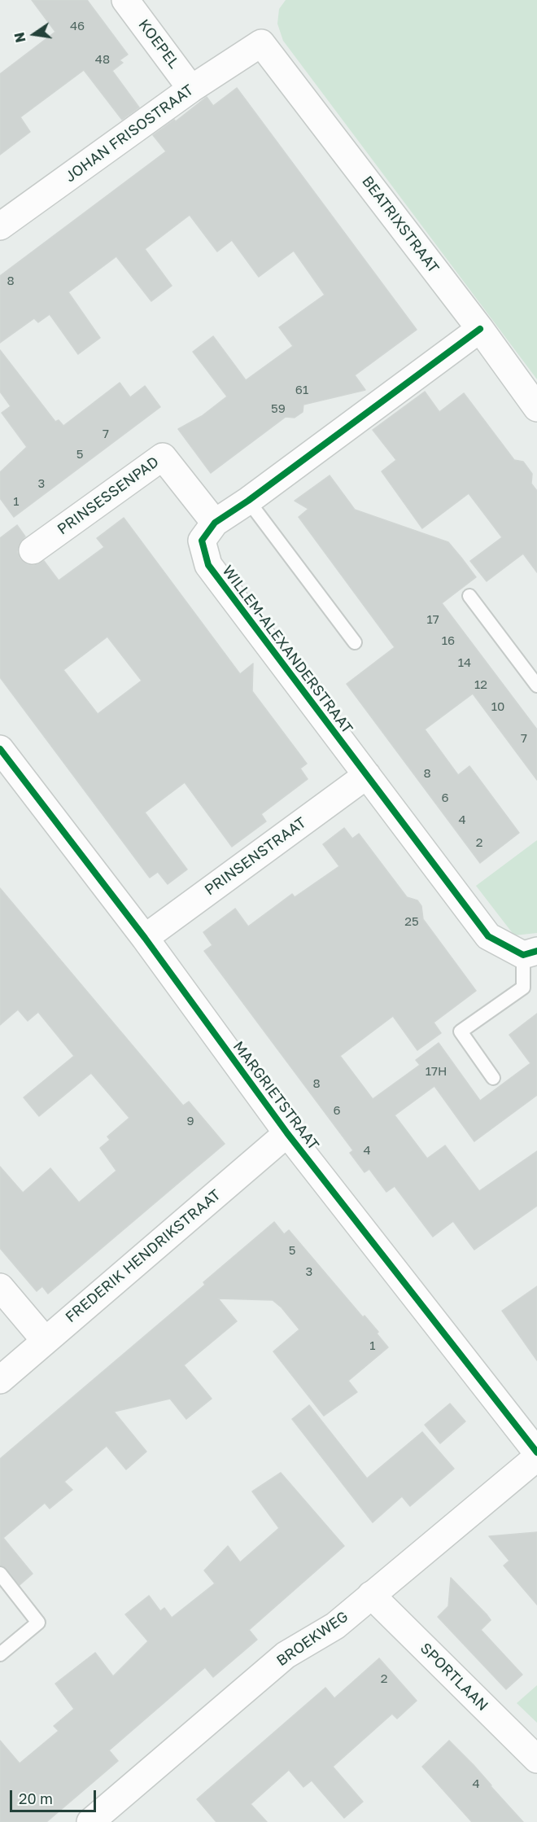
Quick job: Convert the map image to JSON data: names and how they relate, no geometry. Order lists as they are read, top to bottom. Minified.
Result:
{"streets":{"street":["KOEPEL","JOHAN FRISOSTRAAT","BEATRIXSTRAAT","PRINSESSENPAD","WILLEM-ALEXANDERSTRAAT","PRINSENSTRAAT","MARGRIETSTRAAT","FREDERIK HENDRIKSTRAAT","BROEKWEG","SPORTLAAN"]},"crossings":[["KOEPEL","JOHAN FRISOSTRAAT"],["JOHAN FRISOSTRAAT","BEATRIXSTRAAT"],["BEATRIXSTRAAT","WILLEM-ALEXANDERSTRAAT"],["PRINSESSENPAD","WILLEM-ALEXANDERSTRAAT"],["WILLEM-ALEXANDERSTRAAT","PRINSENSTRAAT"],["PRINSENSTRAAT","MARGRIETSTRAAT"],["MARGRIETSTRAAT","FREDERIK HENDRIKSTRAAT"],["BROEKWEG","SPORTLAAN"]],"house_numbers":["46","48","8","61","59","7","5","3","1","17","16","14","12","10","7","8","6","4","2","25","17H","8","6","9","4","5","3","1","2","4"],"scale_bar":"20 m","north":"left"}
